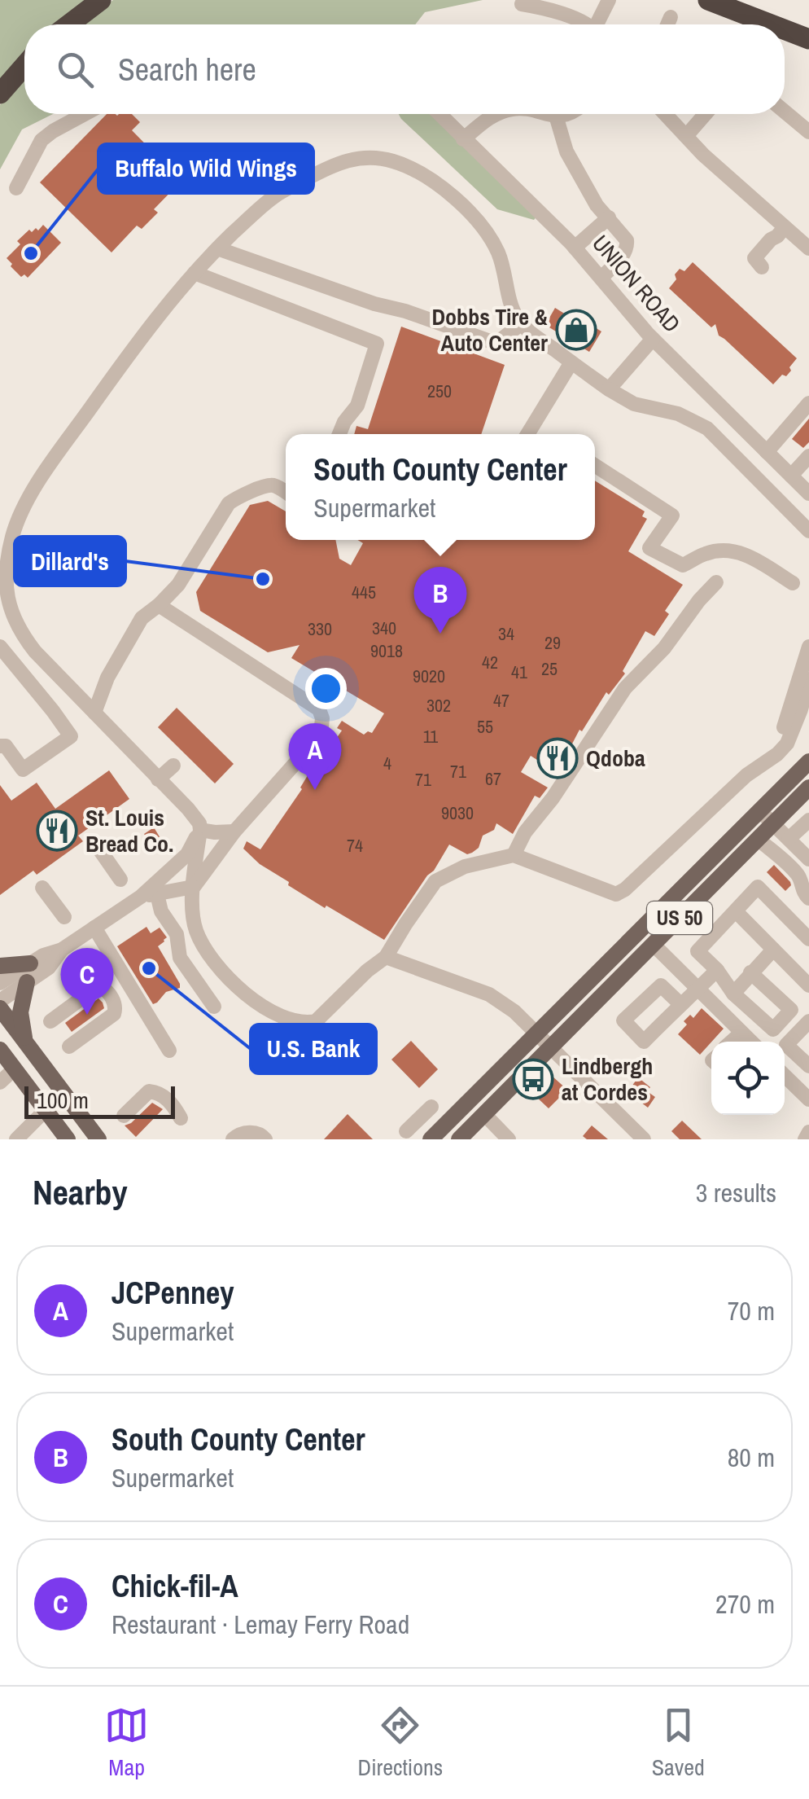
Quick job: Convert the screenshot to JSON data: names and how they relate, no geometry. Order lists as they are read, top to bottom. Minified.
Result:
{"streets":{"main road":["US 50"],"street":["UNION ROAD"]},"places":{"other":["Buffalo Wild Wings","Dillard's","U.S. Bank"],"shop":["Dobbs Tire & Auto Center"],"restaurant":["Qdoba","St. Louis Bread Co."],"bus stop":["Lindbergh at Cordes"]},"house_numbers":["250","445","340","330","34","29","9018","42","25","41","9020","47","302","55","11","4","71","67","71","9030","74"],"scale_bar":"100 m","page":{"search":"Search here","popup":["South County Center","Supermarket"],"pins":["B","A","C"],"scale":"100 m","heading":["Nearby","3 results"],"list":[{"mark":"A","name":"JCPenney","note":"Supermarket","value":"70 m"},{"mark":"B","name":"South County Center","note":"Supermarket","value":"80 m"},{"mark":"C","name":"Chick-fil-A","note":"Restaurant · Lemay Ferry Road","value":"270 m"}],"nav":["Map","Directions","Saved"]}}
